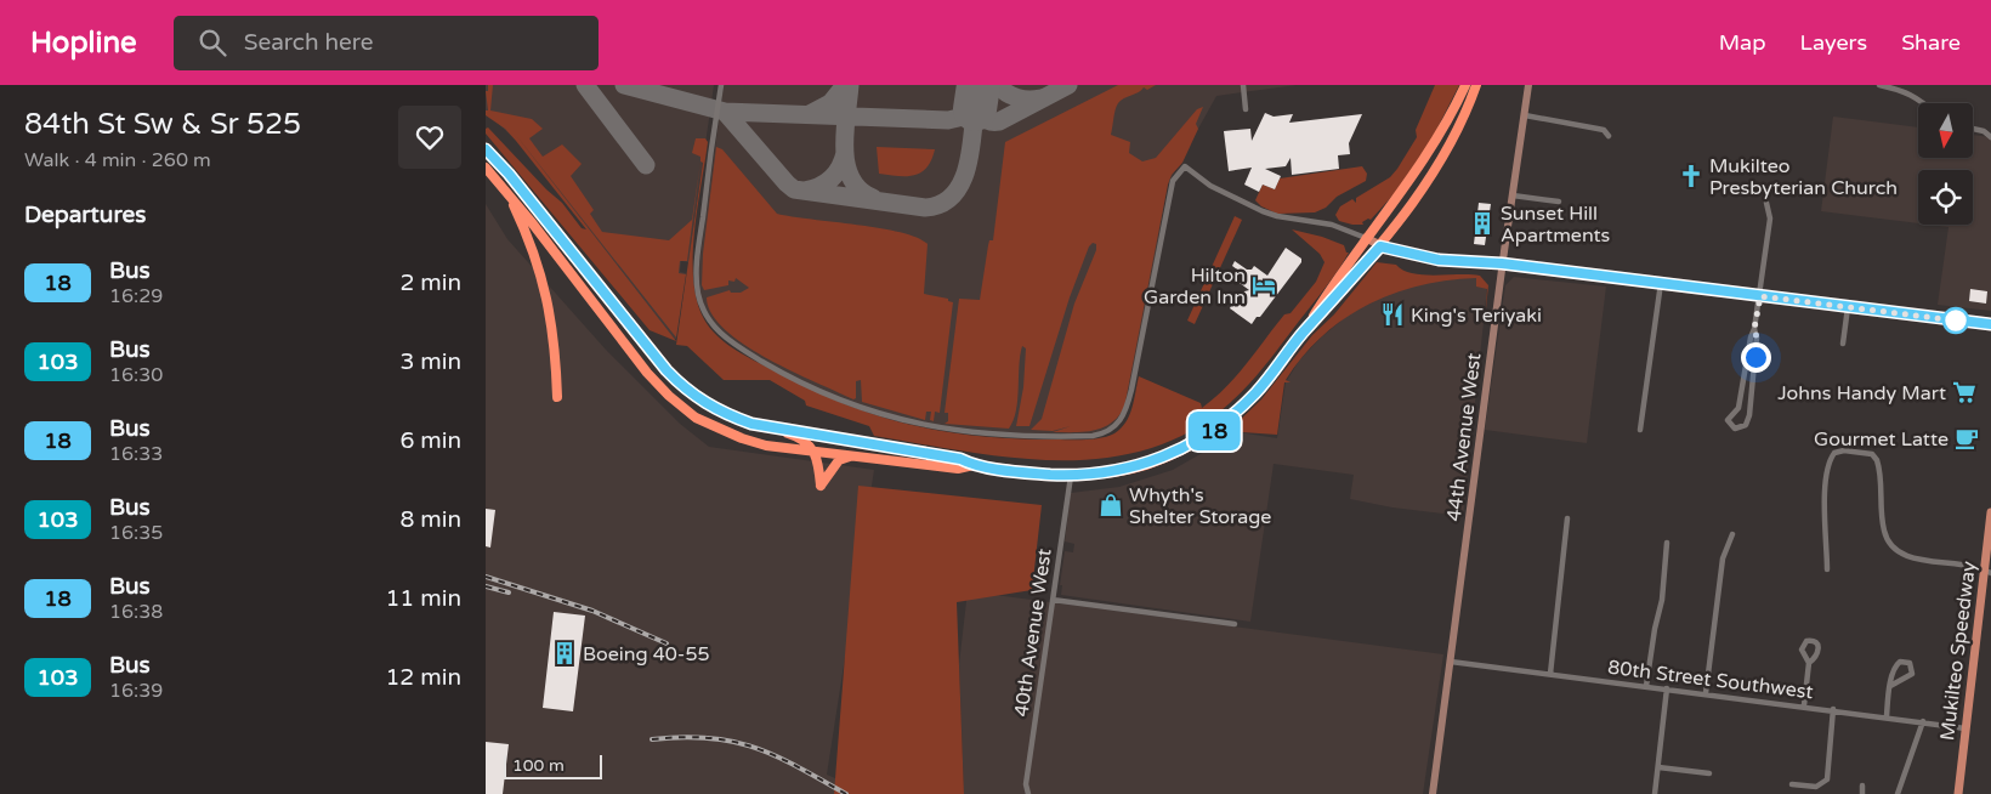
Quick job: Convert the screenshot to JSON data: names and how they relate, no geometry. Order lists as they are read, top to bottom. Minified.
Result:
{"streets":{"main road":["Mukilteo Speedway"],"street":["44th Avenue West","40th Avenue West","80th Street Southwest"]},"crossings":[["44th Avenue West","80th Street Southwest"],["Mukilteo Speedway","80th Street Southwest"]],"places":{"church":["Mukilteo Presbyterian Church"],"building":["Sunset Hill Apartments","Boeing 40-55"],"hotel":["Hilton Garden Inn"],"restaurant":["King's Teriyaki"],"supermarket":["Johns Handy Mart"],"cafe":["Gourmet Latte"],"shop":["Whyth's Shelter Storage"]},"lines":["bus line 18"],"scale_bar":"100 m","north":"bottom","page":{"header":"Hopline","search":"Search here","nav":["Map","Layers","Share"],"heading":[["84th St Sw & Sr 525","Walk · 4 min · 260 m"],"Departures"],"on_map":"18","list":[{"mark":"18","name":"Bus","note":"16:29","value":"2 min"},{"mark":"103","name":"Bus","note":"16:30","value":"3 min"},{"mark":"18","name":"Bus","note":"16:33","value":"6 min"},{"mark":"103","name":"Bus","note":"16:35","value":"8 min"},{"mark":"18","name":"Bus","note":"16:38","value":"11 min"},{"mark":"103","name":"Bus","note":"16:39","value":"12 min"}],"scale":"100 m"}}
